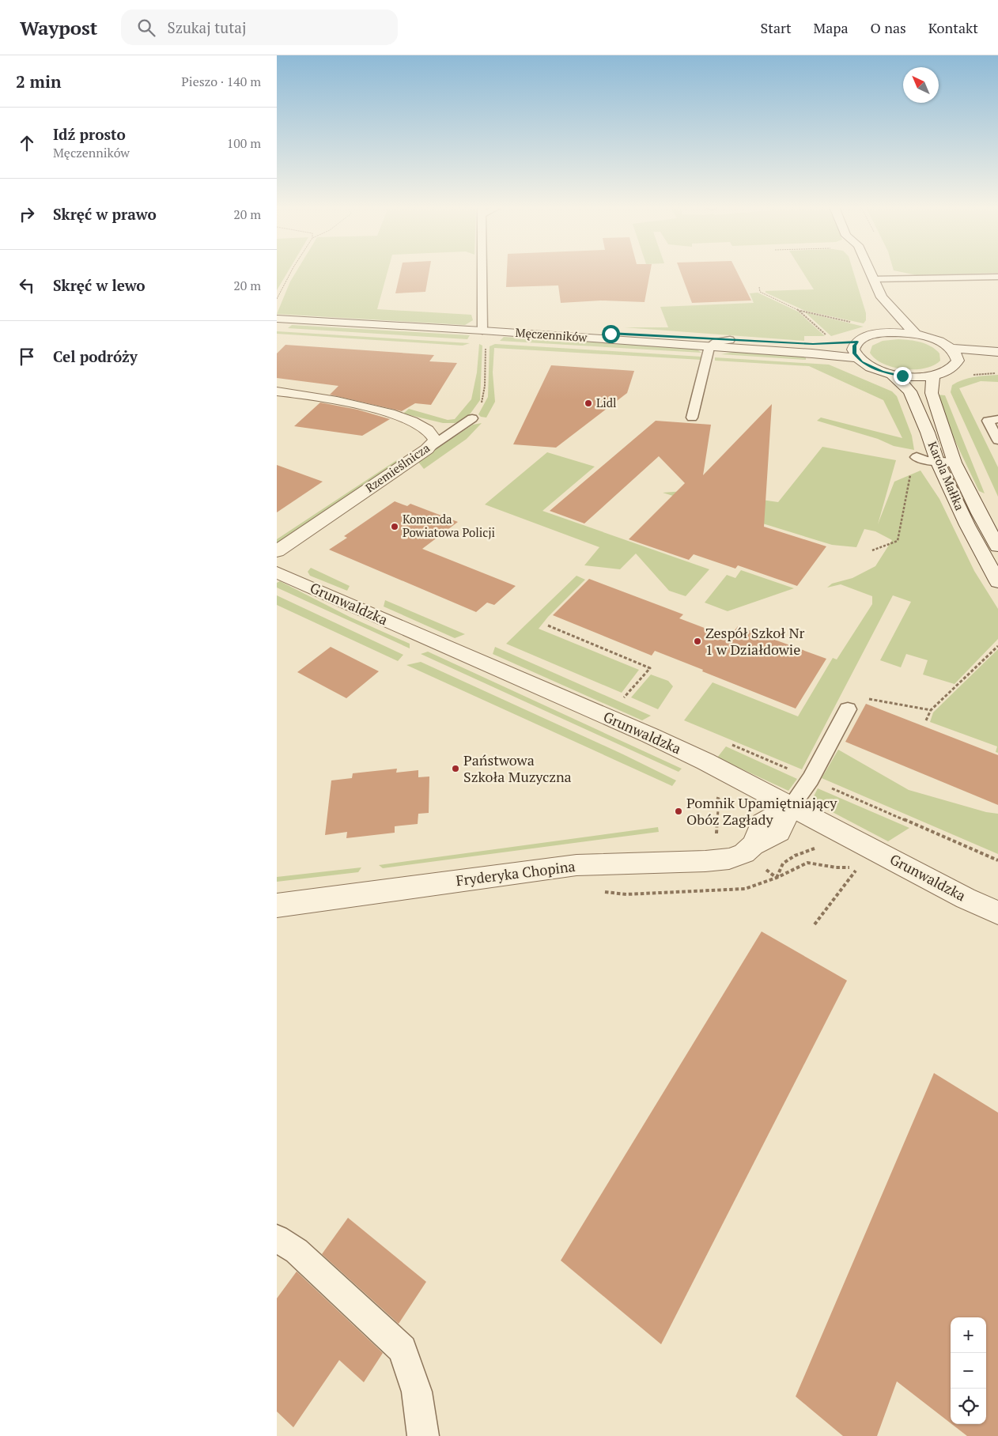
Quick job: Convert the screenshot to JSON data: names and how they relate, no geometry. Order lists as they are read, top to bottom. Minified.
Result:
{"streets":{"main road":["Męczenników","Rzemieślnicza","Karola Małłka","Grunwaldzka","Fryderyka Chopina"]},"crossings":[["Grunwaldzka","Fryderyka Chopina"]],"places":["Lidl","Komenda Powiatowa Policji","Zespół Szkoł Nr 1 w Działdowie","Państwowa Szkoła Muzyczna","Pomnik Upamiętniający Obóz Zagłady"],"north":"top left","page":{"header":"Waypost","search":"Szukaj tutaj","nav":["Start","Mapa","O nas","Kontakt"],"heading":["2 min","Pieszo · 140 m"],"list":[["Idź prosto","Męczenników","100 m"],["Skręć w prawo","20 m"],["Skręć w lewo","20 m"],"Cel podróży"],"map_buttons":["+","−"]}}
